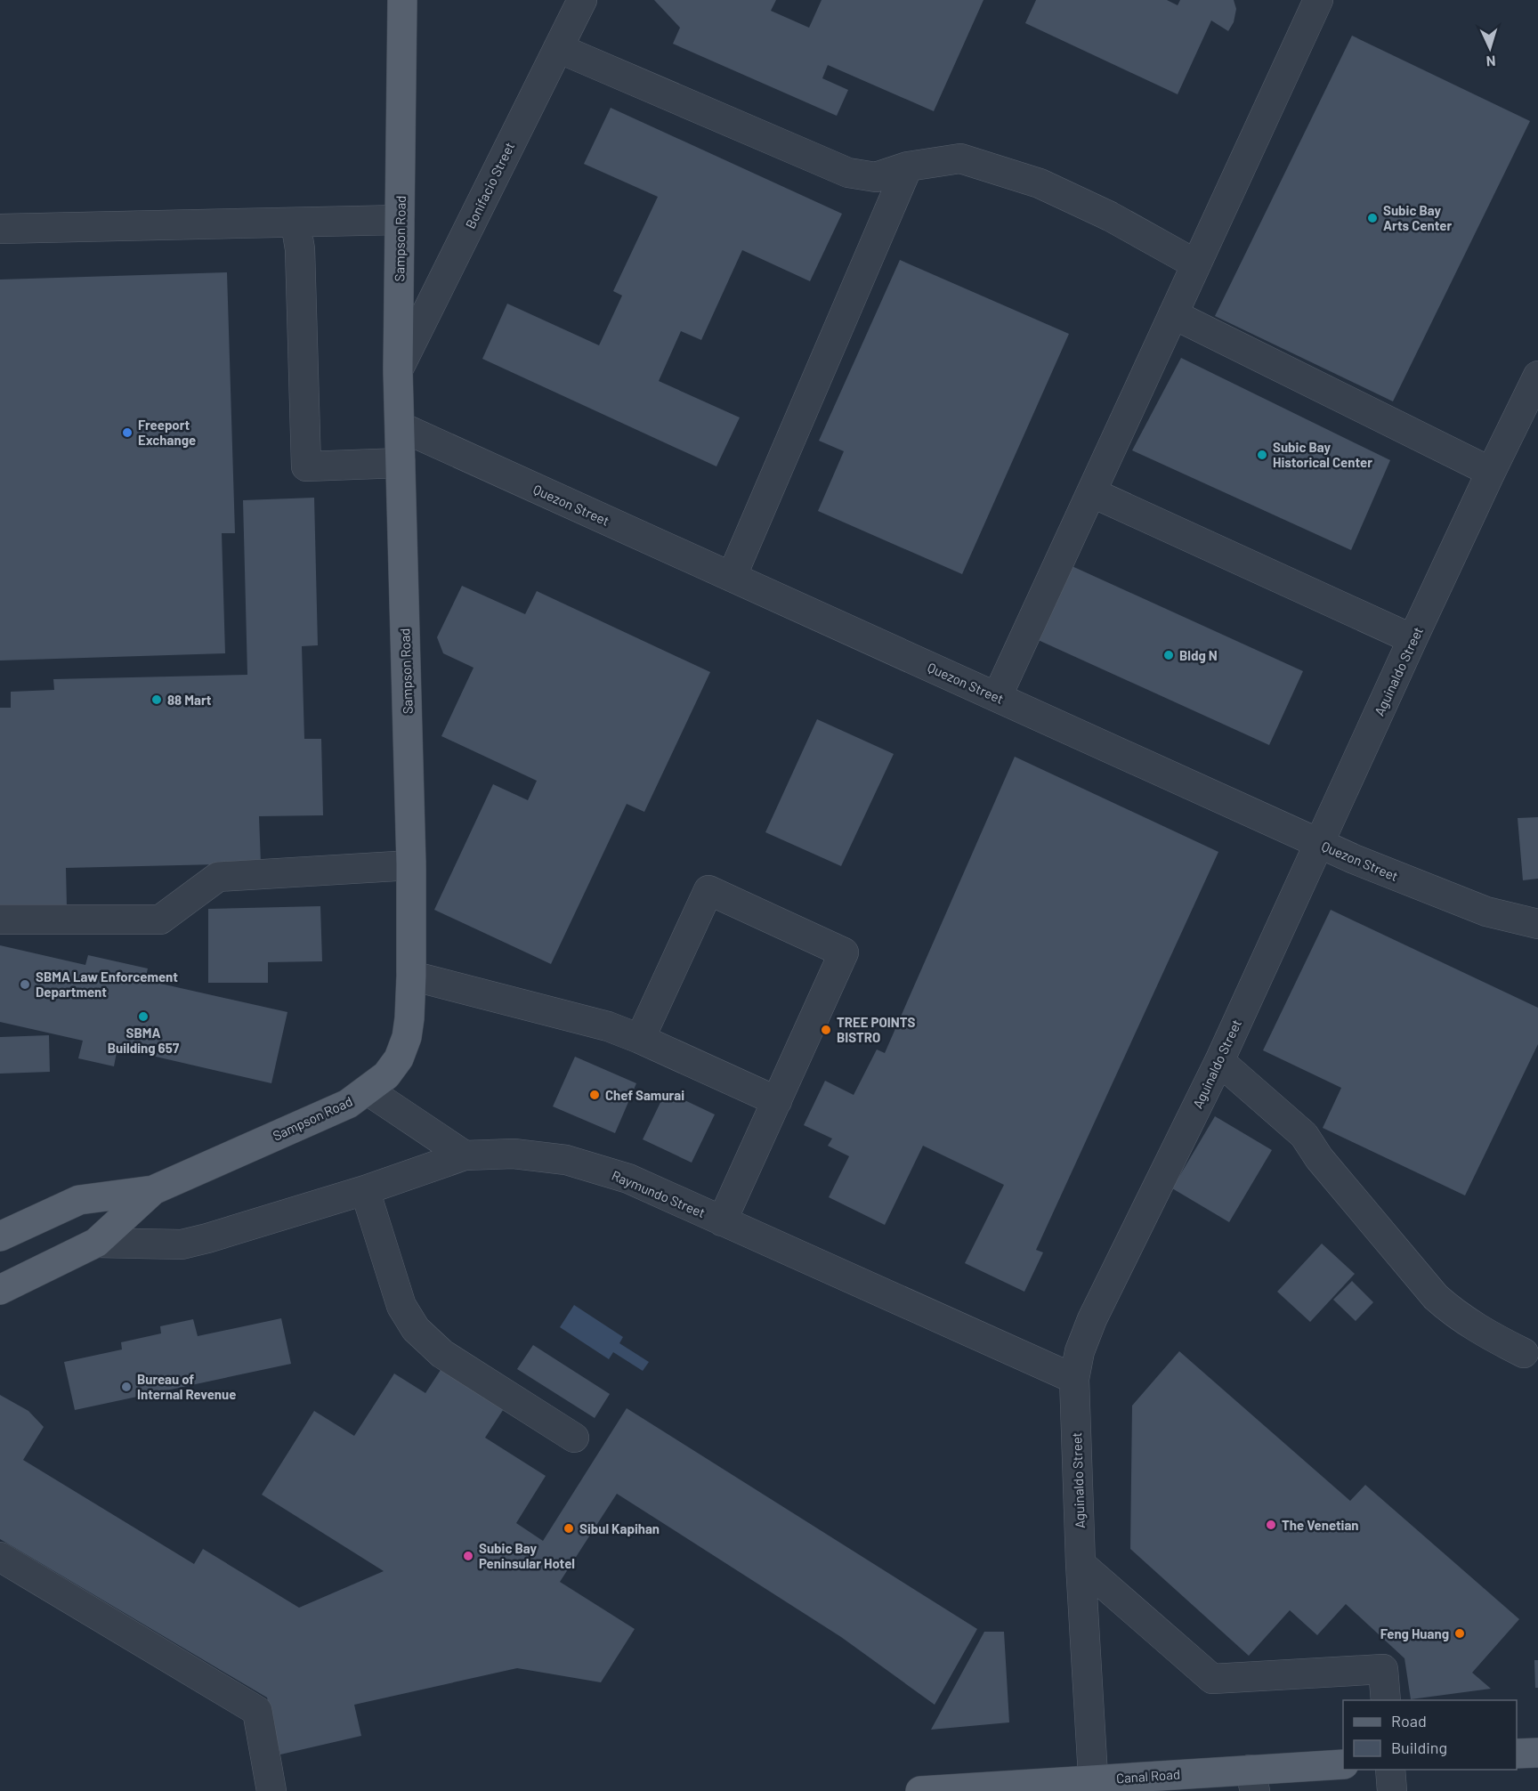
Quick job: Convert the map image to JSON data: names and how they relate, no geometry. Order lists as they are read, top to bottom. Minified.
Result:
{"streets":{"main road":["Sampson Road","Canal Road"],"street":["Bonifacio Street","Quezon Street","Aguinaldo Street","Raymundo Street"]},"crossings":[["Bonifacio Street","Sampson Road"],["Sampson Road","Quezon Street"],["Sampson Road","Raymundo Street"],["Quezon Street","Aguinaldo Street"],["Aguinaldo Street","Raymundo Street"],["Aguinaldo Street","Canal Road"]],"places":["Subic Bay Arts Center","Freeport Exchange","Subic Bay Historical Center","Bldg N","88 Mart","SBMA Law Enforcement Department","SBMA Building 657","TREE POINTS BISTRO","Chef Samurai","Bureau of Internal Revenue","The Venetian","Sibul Kapihan","Subic Bay Peninsular Hotel","Feng Huang"],"legend":["Road","Building"],"north":"bottom"}
